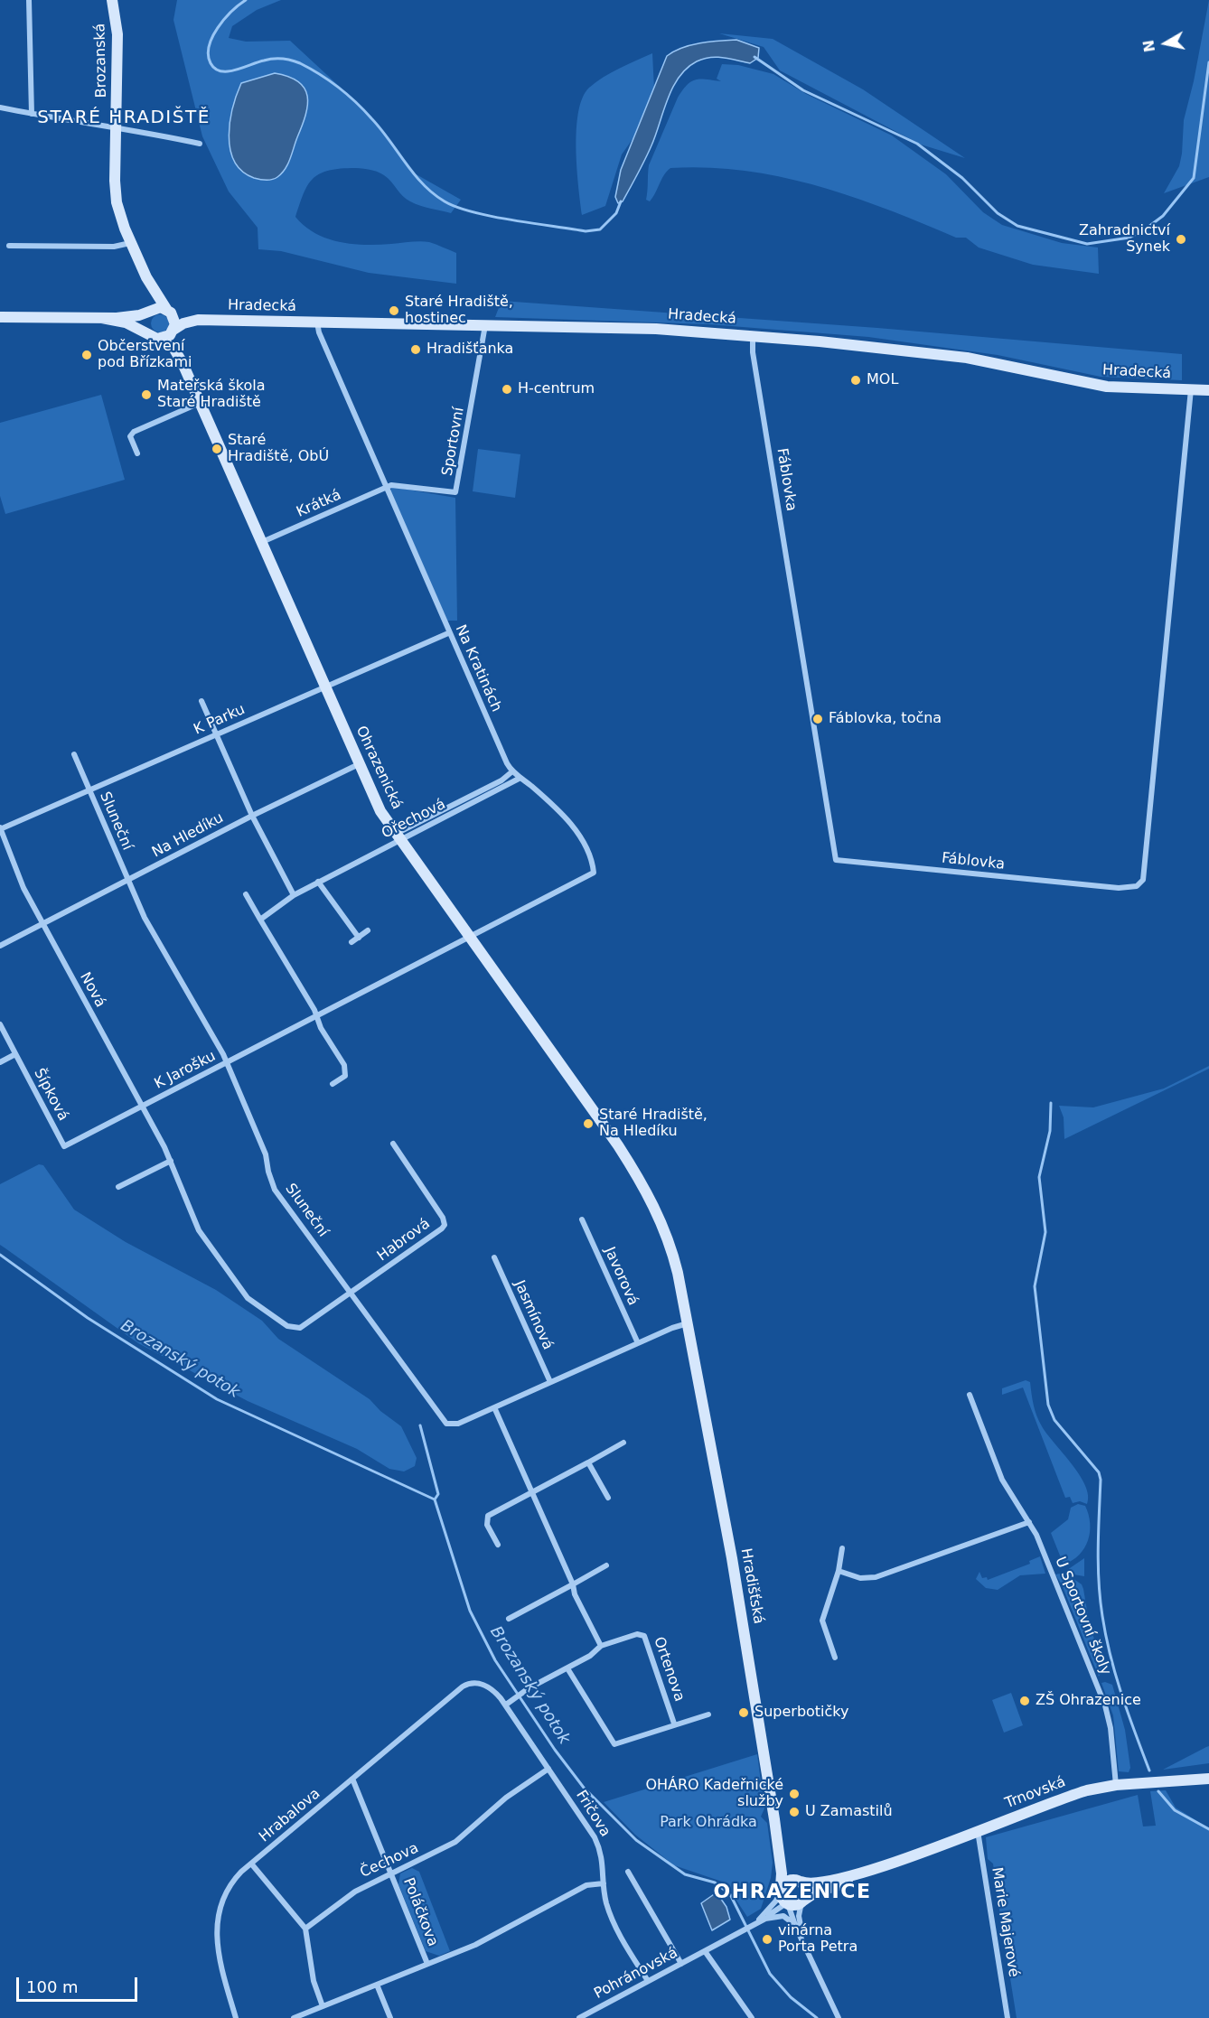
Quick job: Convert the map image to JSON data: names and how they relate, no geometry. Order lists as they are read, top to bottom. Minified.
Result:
{"streets":{"street":["Brozanská","Hradecká","Sportovní","Fáblovka","Krátká","Na Kratinách","K Parku","Ohrazenická","Ořechová","Sluneční","Na Hledíku","Nová","K Jarošku","Šípková","Habrová","Javorová","Jasmínová","Hradišťská","U Sportovní školy","Ortenova","Trnovská","Fričova","Hrabalova","Čechova","Poláčkova","Marie Majerové","Pohránovská"]},"crossings":[["Brozanská","Hradecká"],["Brozanská","Ohrazenická"],["Hradecká","Sportovní"],["Hradecká","Fáblovka"],["Hradecká","Na Kratinách"],["Hradecká","Ohrazenická"],["Sportovní","Krátká"],["Sportovní","Na Kratinách"],["Krátká","Na Kratinách"],["Krátká","Ohrazenická"],["Na Kratinách","K Parku"],["Na Kratinách","Ořechová"],["K Parku","Ohrazenická"],["K Parku","Sluneční"],["K Parku","Nová"],["Ohrazenická","Ořechová"],["Ohrazenická","Sluneční"],["Ohrazenická","Na Hledíku"],["Ohrazenická","K Jarošku"],["Ohrazenická","Hradišťská"],["Sluneční","Na Hledíku"],["Sluneční","Nová"],["Sluneční","K Jarošku"],["Sluneční","Habrová"],["Sluneční","Javorová"],["Sluneční","Jasmínová"],["Sluneční","Hradišťská"],["Na Hledíku","Nová"],["Nová","K Jarošku"],["Nová","Habrová"],["K Jarošku","Šípková"],["Hradišťská","Trnovská"],["Hradišťská","Pohránovská"],["U Sportovní školy","Trnovská"],["Ortenova","Fričova"],["Trnovská","Marie Majerové"],["Trnovská","Pohránovská"],["Fričova","Hrabalova"],["Fričova","Čechova"],["Fričova","Poláčkova"],["Fričova","Pohránovská"],["Hrabalova","Poláčkova"],["Čechova","Poláčkova"]],"districts":["STARÉ HRADIŠTĚ","OHRAZENICE"],"water":["Brozanský potok"],"parks":["Park Ohrádka"],"places":["Zahradnictví Synek","Staré Hradiště, hostinec","Hradišťanka","Občerstvení pod Břízkami","MOL","H-centrum","Mateřská škola Staré Hradiště","Staré Hradiště, ObÚ","Fáblovka, točna","Staré Hradiště, Na Hledíku","ZŠ Ohrazenice","Superbotičky","OHÁRO Kadeřnické služby","U Zamastilů","vinárna Porta Petra"],"scale_bar":"100 m","north":"left"}
